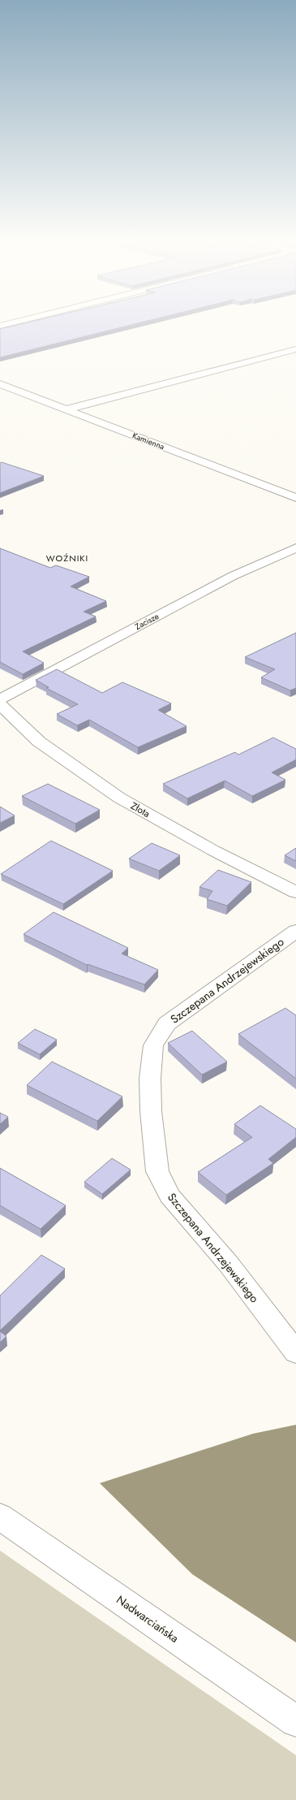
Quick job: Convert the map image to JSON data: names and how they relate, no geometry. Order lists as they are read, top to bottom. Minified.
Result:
{"streets":{"street":["Kamienna","Zacisze","Złota","Szczepana Andrzejewskiego","Nadwarciańska"]},"districts":["WOŹNIKI"]}
